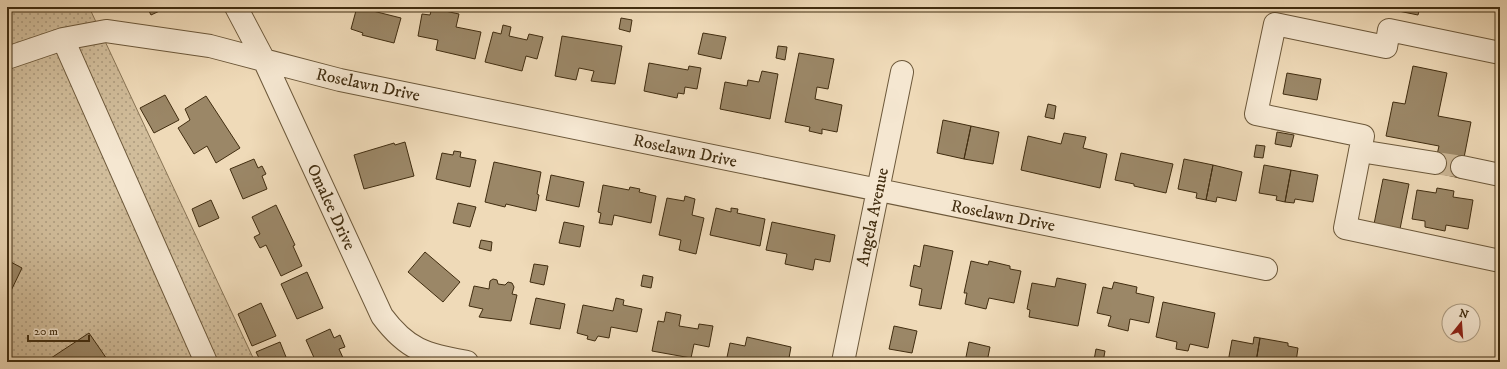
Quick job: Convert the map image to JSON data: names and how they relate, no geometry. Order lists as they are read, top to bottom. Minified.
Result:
{"streets":{"street":["Roselawn Drive","Omalee Drive","Angela Avenue"]},"crossings":[["Roselawn Drive","Omalee Drive"],["Roselawn Drive","Angela Avenue"]],"scale_bar":"20 m","north":"top"}
